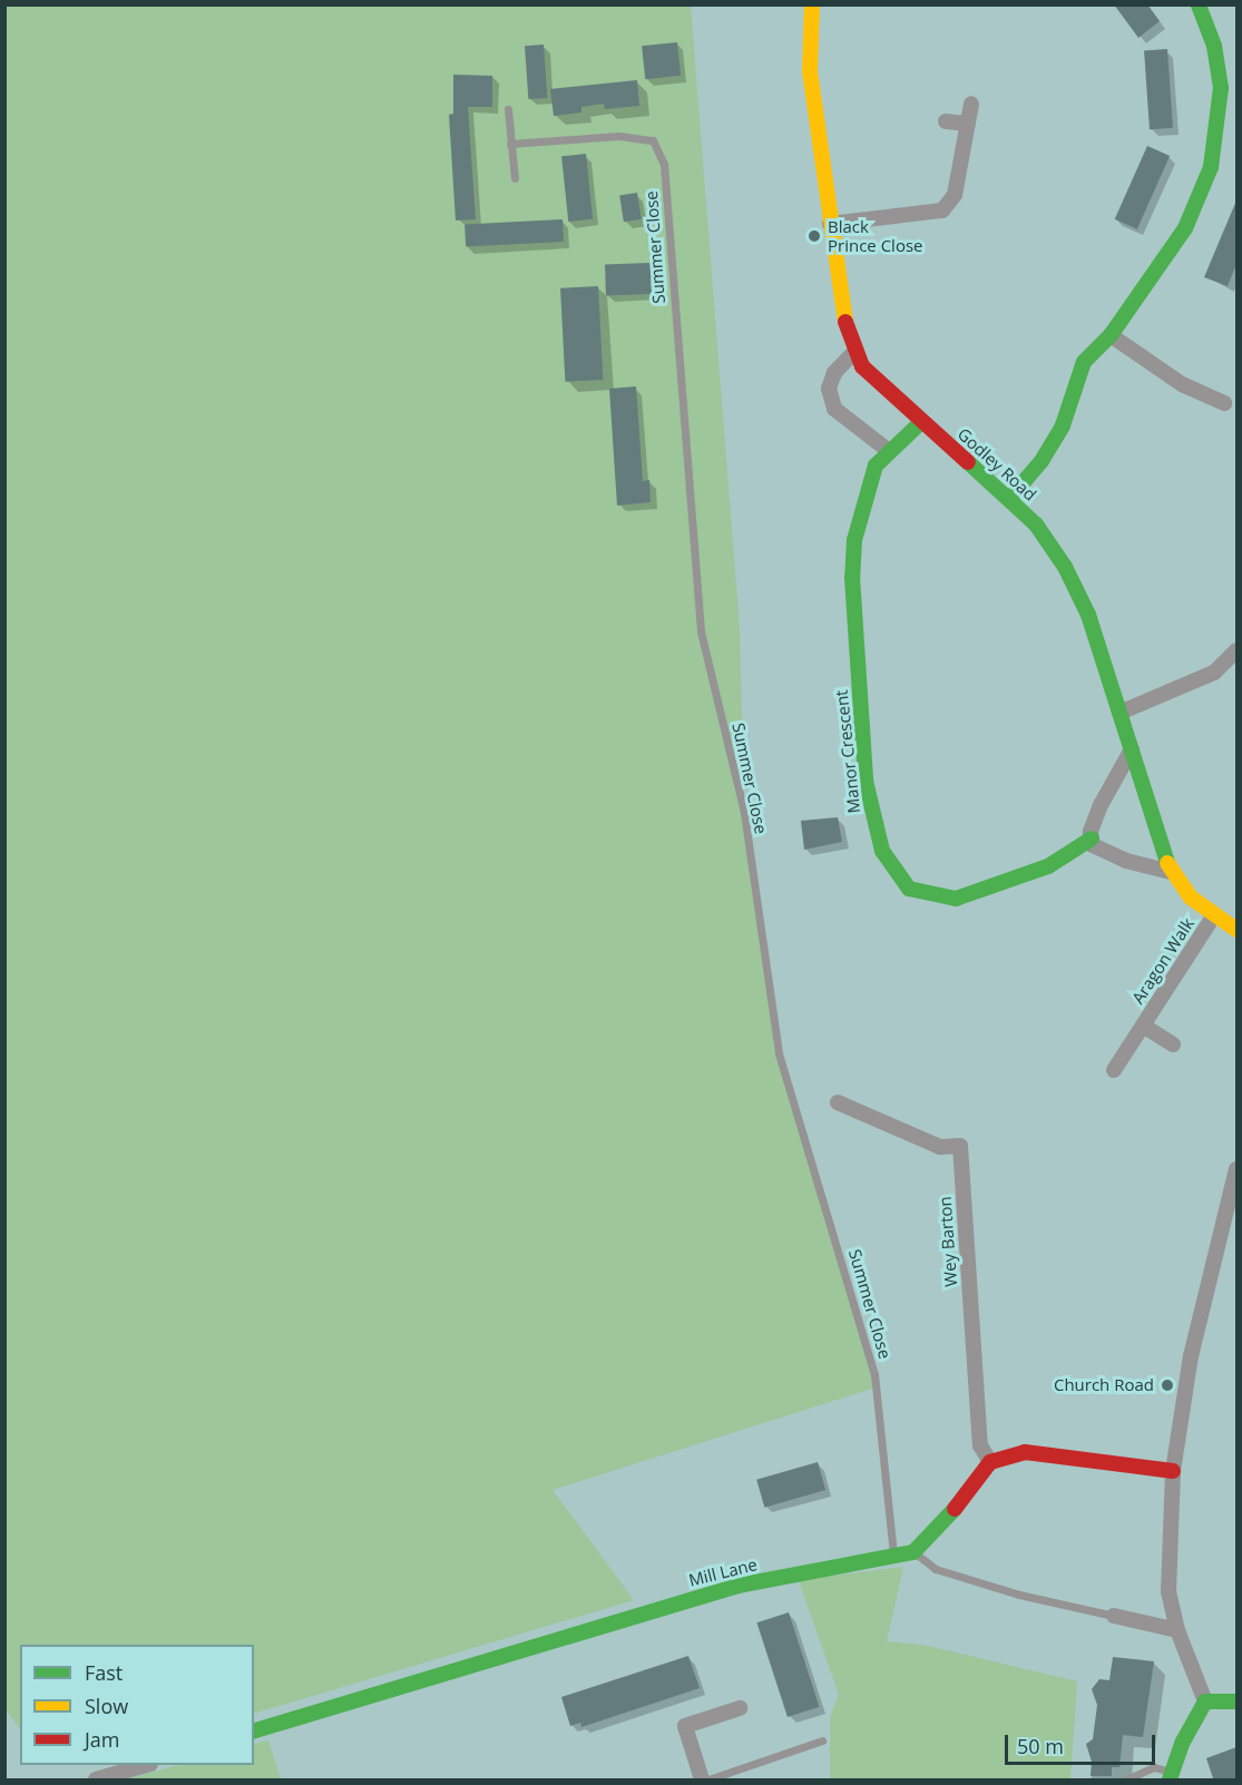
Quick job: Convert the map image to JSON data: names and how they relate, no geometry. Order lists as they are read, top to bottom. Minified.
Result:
{"streets":{"street":["Godley Road","Manor Crescent","Aragon Walk","Wey Barton","Mill Lane"],"lane":["Summer Close"]},"crossings":[["Summer Close","Mill Lane"],["Godley Road","Manor Crescent"],["Godley Road","Aragon Walk"]],"places":["Black Prince Close","Church Road"],"legend":["Fast","Slow","Jam"],"scale_bar":"50 m"}
